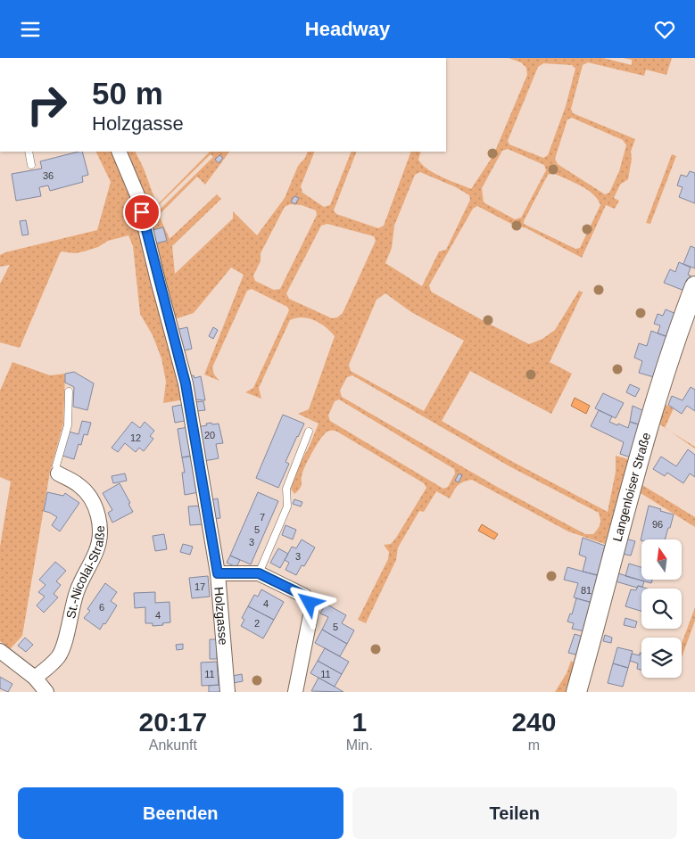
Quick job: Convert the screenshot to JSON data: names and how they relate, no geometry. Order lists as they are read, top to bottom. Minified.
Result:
{"streets":{"street":["Langenloiser Straße","St.-Nicolai-Straße","Holzgasse"]},"house_numbers":["36","20","12","7","96","5","3","3","17","81","4","6","4","2","5","11","11"],"north":"top","page":{"header":"Headway","turn":["50 m","Holzgasse"],"eta":["20:17","Ankunft","1","Min.","240","m"],"buttons":["Beenden","Teilen"]}}
